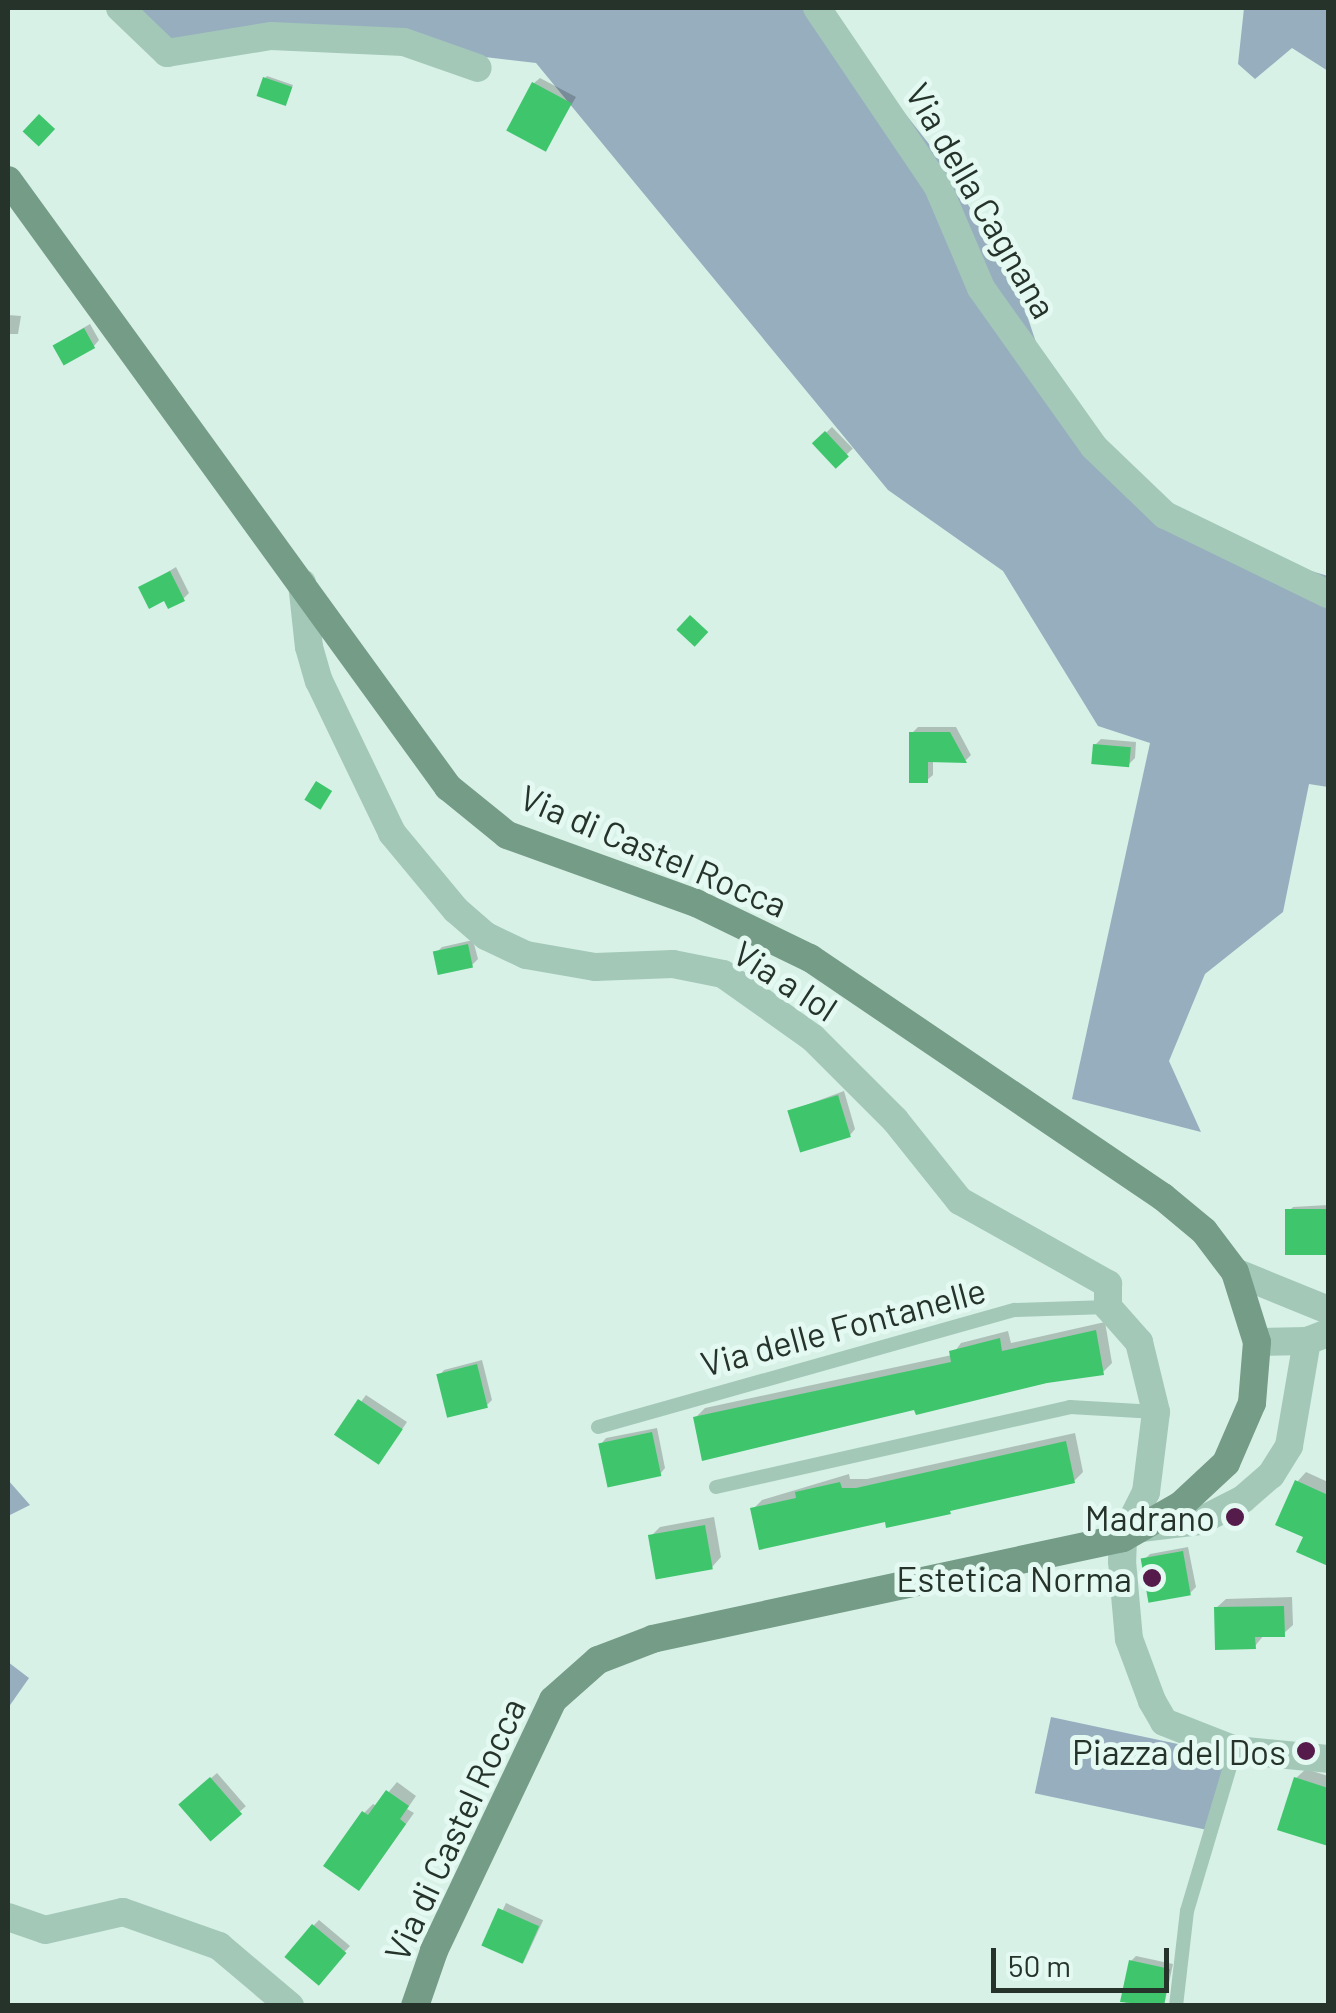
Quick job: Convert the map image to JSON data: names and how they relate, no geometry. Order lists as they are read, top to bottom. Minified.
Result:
{"streets":{"main road":["Via di Castel Rocca"],"street":["Via della Cagnana","Via a Iol"],"lane":["Via delle Fontanelle"]},"crossings":[["Via di Castel Rocca","Via a Iol"],["Via a Iol","Via delle Fontanelle"]],"places":["Madrano","Estetica Norma","Piazza del Dos"],"scale_bar":"50 m"}
